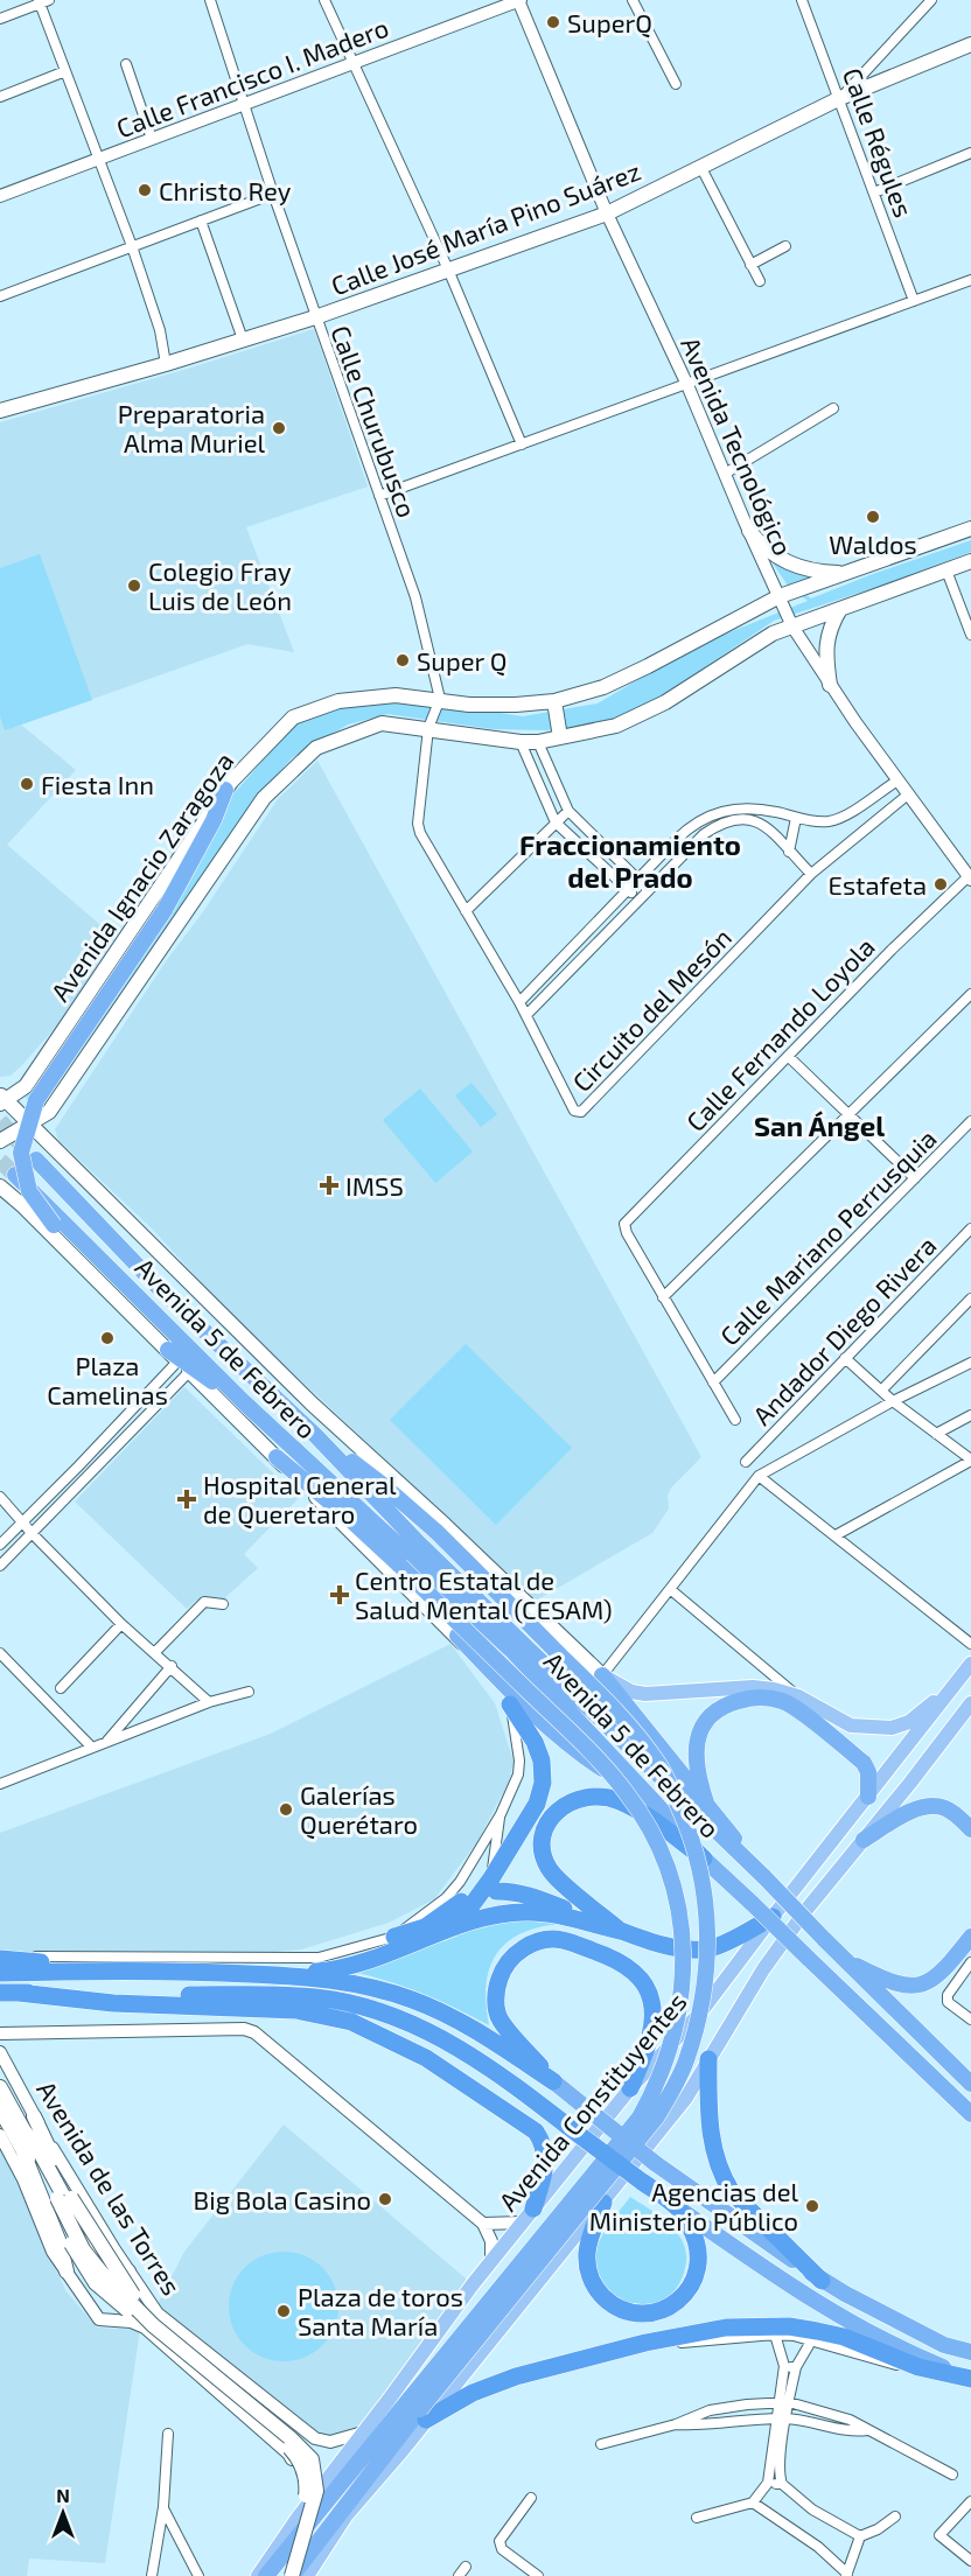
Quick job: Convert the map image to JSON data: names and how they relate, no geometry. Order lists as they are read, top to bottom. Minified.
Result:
{"streets":{"highway":["Avenida 5 de Febrero"],"main road":["Calle José María Pino Suárez","Avenida Ignacio Zaragoza","Avenida Constituyentes","Avenida de las Torres"],"street":["Calle Francisco I. Madero","Calle Régules","Calle Churubusco","Avenida Tecnológico","Circuito del Mesón","Calle Fernando Loyola","Calle Mariano Perrusquia","Andador Diego Rivera"]},"crossings":[["Calle Francisco I. Madero","Calle Churubusco"],["Calle Francisco I. Madero","Avenida Tecnológico"],["Calle Régules","Calle José María Pino Suárez"],["Calle José María Pino Suárez","Calle Churubusco"],["Calle José María Pino Suárez","Avenida Tecnológico"],["Calle Churubusco","Avenida Ignacio Zaragoza"],["Calle Churubusco","Circuito del Mesón"],["Avenida Tecnológico","Avenida Ignacio Zaragoza"],["Avenida Tecnológico","Circuito del Mesón"],["Avenida Tecnológico","Calle Fernando Loyola"],["Avenida Ignacio Zaragoza","Circuito del Mesón"],["Avenida Ignacio Zaragoza","Avenida 5 de Febrero"],["Avenida Constituyentes","Avenida de las Torres"]],"districts":["Fraccionamiento del Prado","San Ángel"],"places":{"other":["SuperQ","Christo Rey","Preparatoria Alma Muriel","Waldos","Colegio Fray Luis de León","Super Q","Fiesta Inn","Estafeta","Plaza Camelinas","Galerías Querétaro","Big Bola Casino","Agencias del Ministerio Público","Plaza de toros Santa María"],"health":["IMSS","Hospital General de Queretaro","Centro Estatal de Salud Mental (CESAM)"]},"north":"top"}
